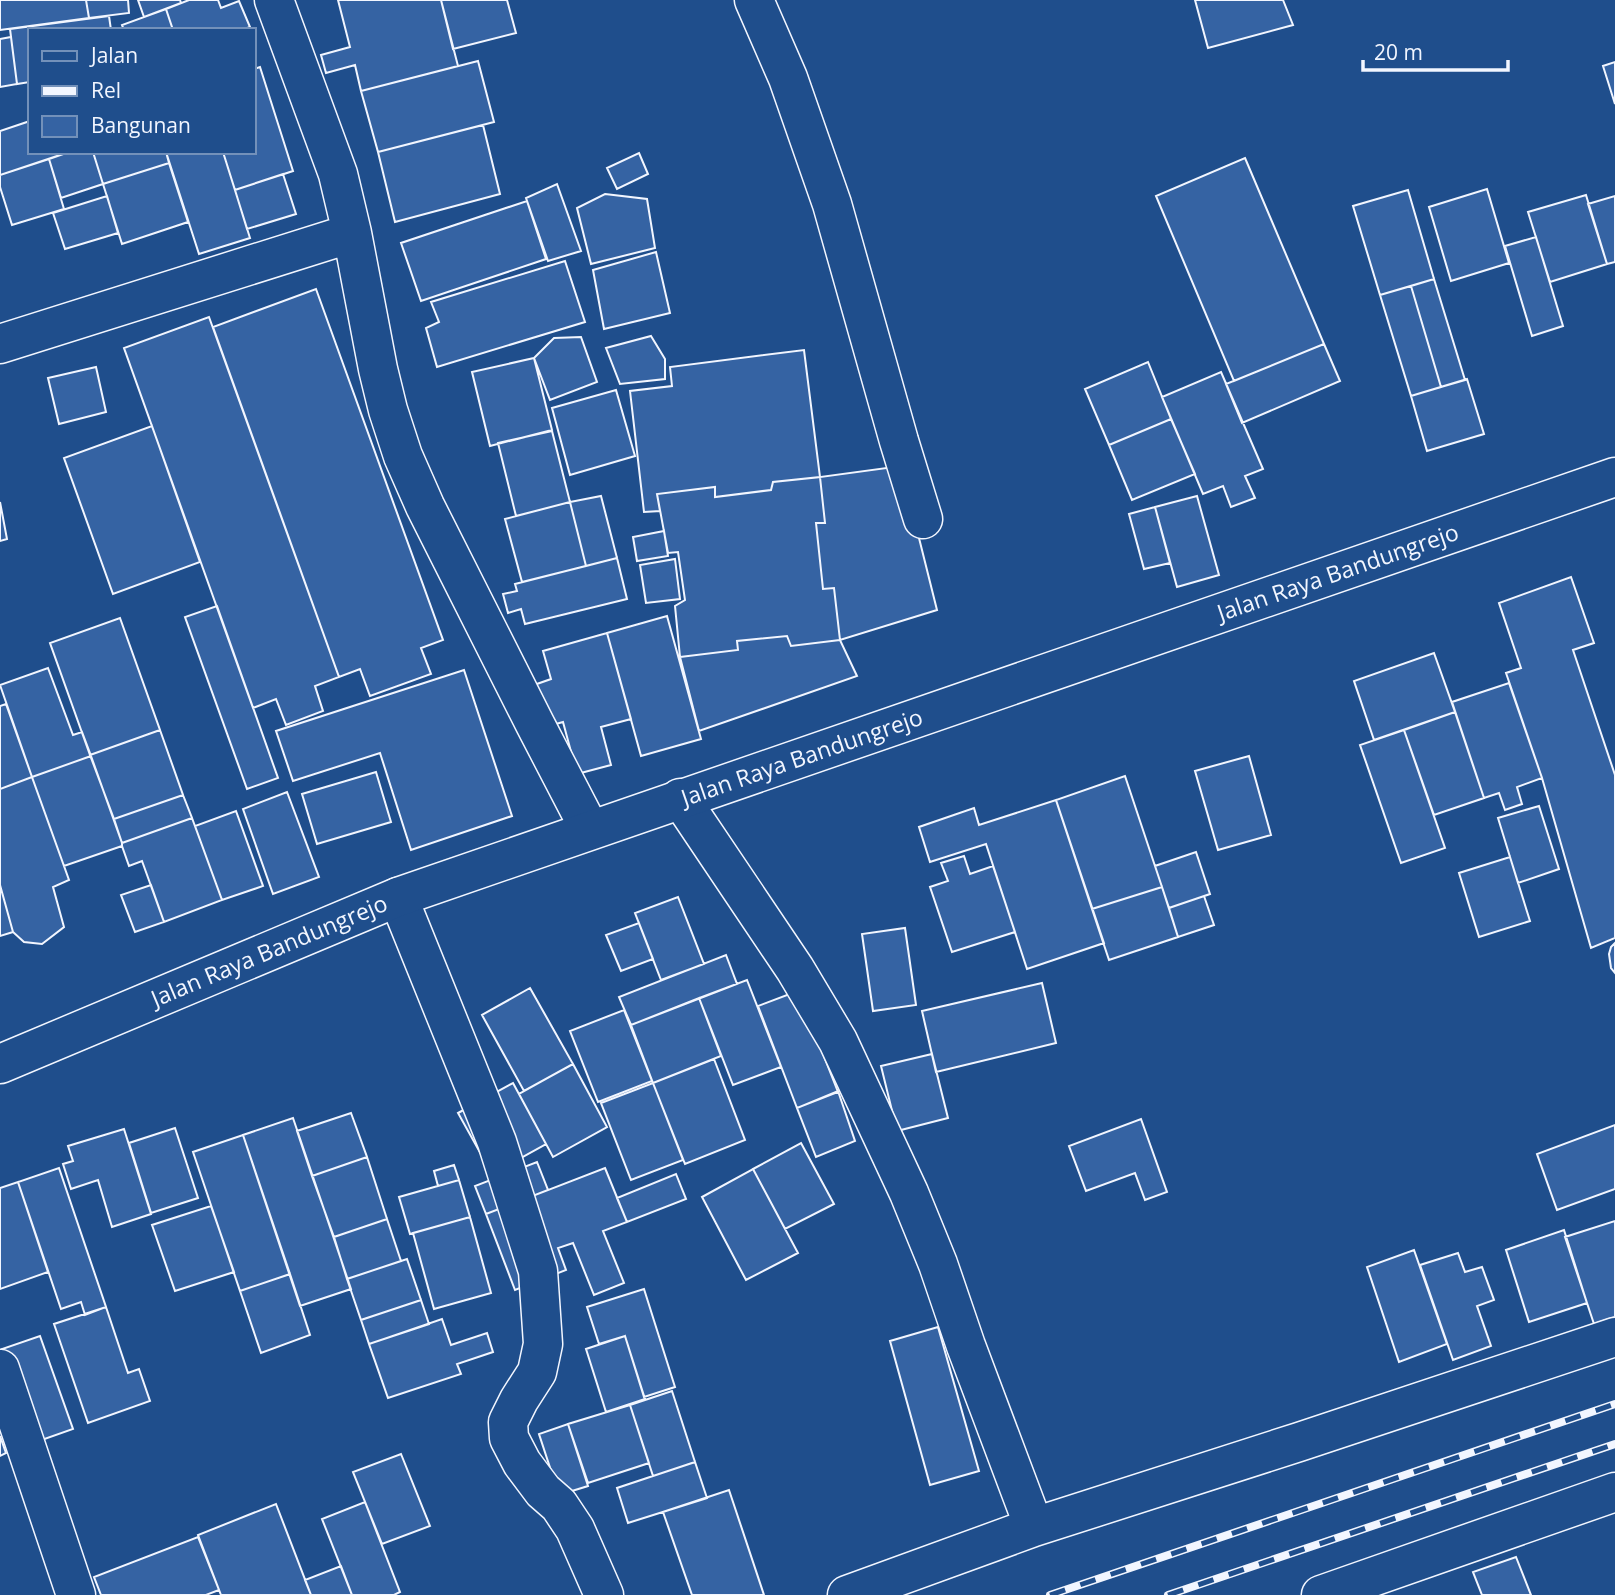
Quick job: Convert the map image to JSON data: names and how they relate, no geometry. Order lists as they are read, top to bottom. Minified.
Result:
{"streets":{"street":["Jalan Raya Bandungrejo"]},"legend":["Jalan","Rel","Bangunan"],"scale_bar":"20 m"}
